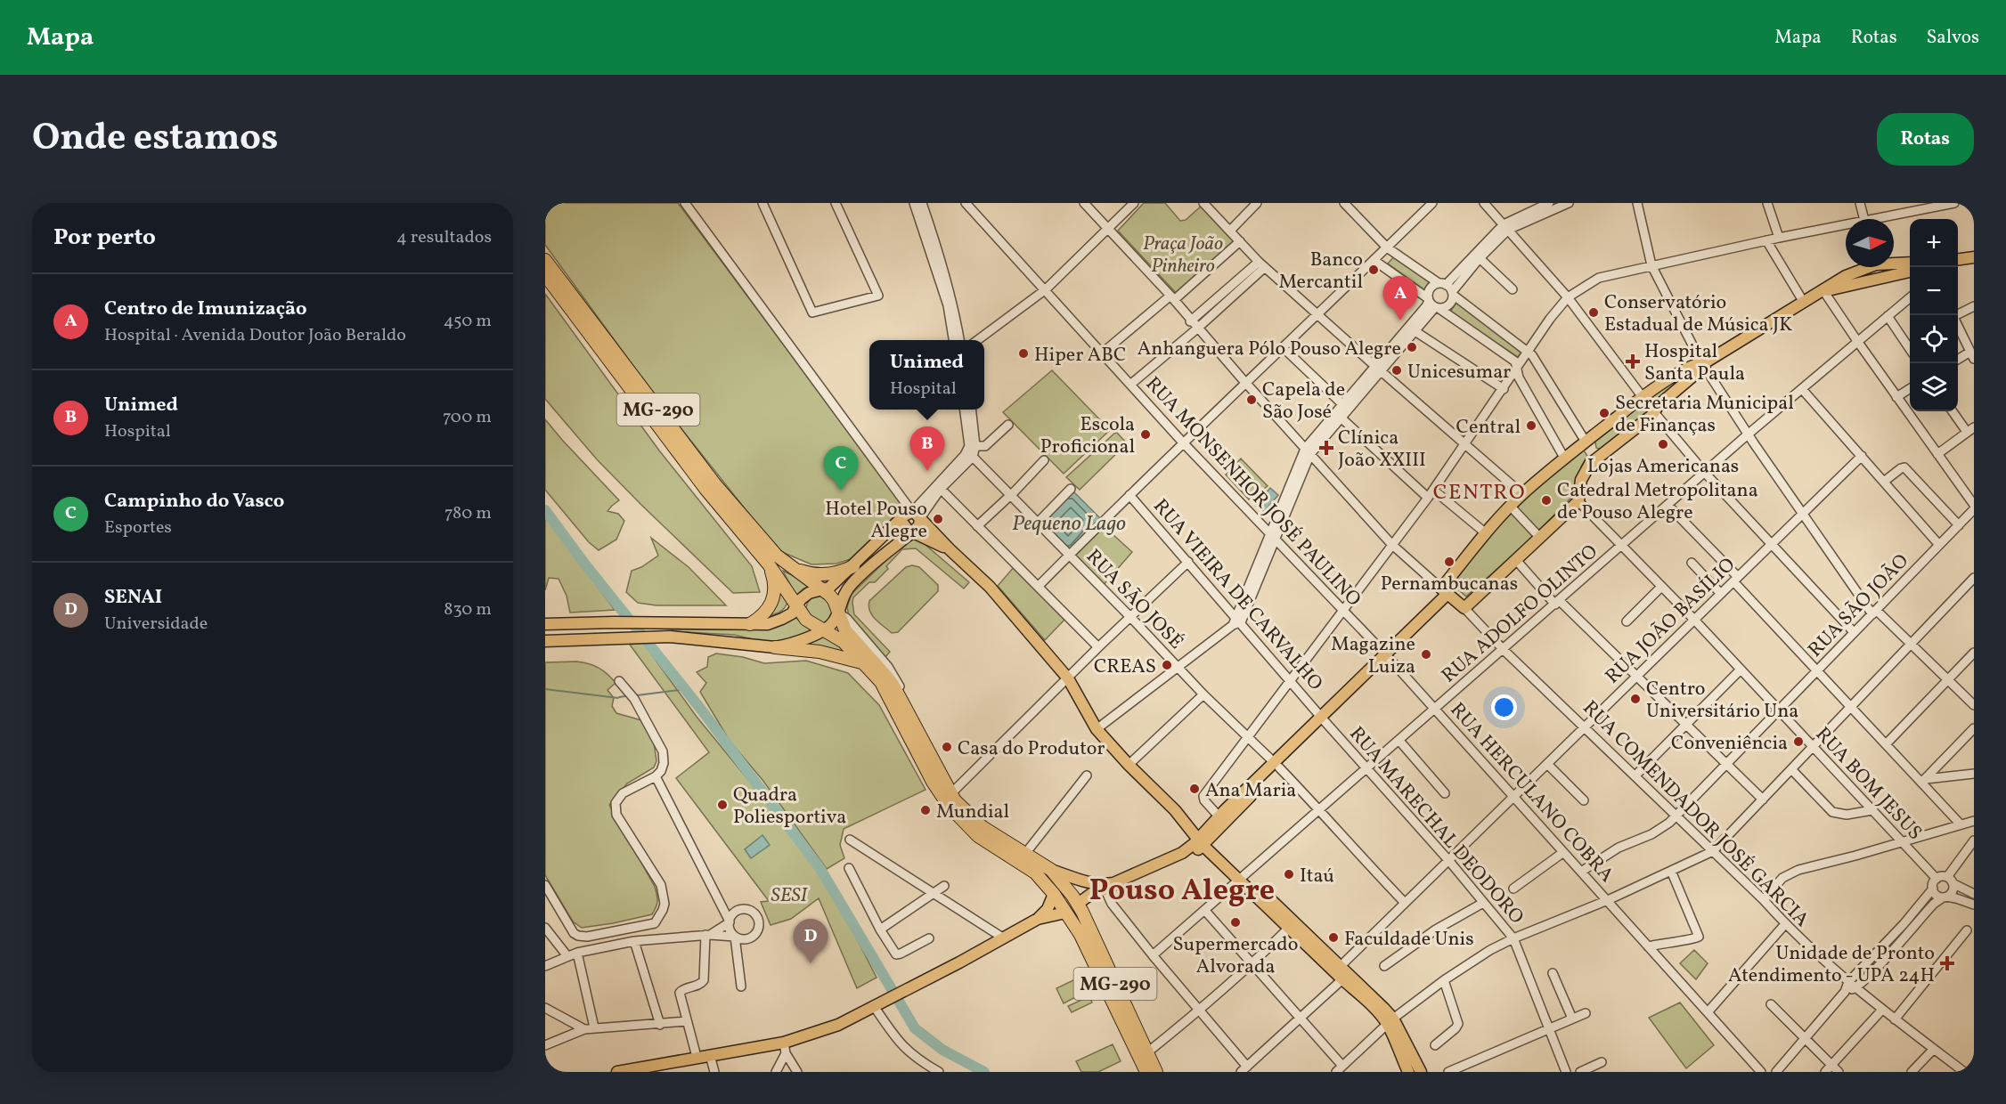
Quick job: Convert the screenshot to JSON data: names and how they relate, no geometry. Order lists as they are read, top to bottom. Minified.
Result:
{"streets":{"highway":["MG-290"],"street":["RUA MONSENHOR JOSÉ PAULINO","RUA VIEIRA DE CARVALHO","RUA SÃO JOSÉ","RUA SÃO JOÃO","RUA ADOLFO OLINTO","RUA JOÃO BASÍLIO","RUA BOM JESUS","RUA HERCULANO COBRA","RUA COMENDADOR JOSÉ GARCIA","RUA MARECHAL DEODORO"]},"crossings":[["RUA MONSENHOR JOSÉ PAULINO","RUA HERCULANO COBRA"],["RUA VIEIRA DE CARVALHO","RUA MARECHAL DEODORO"],["RUA SÃO JOSÉ","RUA ADOLFO OLINTO"],["RUA SÃO JOSÉ","RUA JOÃO BASÍLIO"],["RUA SÃO JOÃO","RUA BOM JESUS"],["RUA SÃO JOÃO","RUA HERCULANO COBRA"],["RUA SÃO JOÃO","RUA COMENDADOR JOSÉ GARCIA"],["RUA ADOLFO OLINTO","RUA BOM JESUS"],["RUA ADOLFO OLINTO","RUA HERCULANO COBRA"],["RUA ADOLFO OLINTO","RUA COMENDADOR JOSÉ GARCIA"],["RUA ADOLFO OLINTO","RUA MARECHAL DEODORO"],["RUA JOÃO BASÍLIO","RUA BOM JESUS"],["RUA JOÃO BASÍLIO","RUA HERCULANO COBRA"],["RUA JOÃO BASÍLIO","RUA COMENDADOR JOSÉ GARCIA"],["RUA JOÃO BASÍLIO","RUA MARECHAL DEODORO"]],"districts":["CENTRO","Pouso Alegre"],"water":["Pequeno Lago"],"parks":["Praça João Pinheiro","SESI"],"places":{"other":["Banco Mercantil","Conservatório Estadual de Música JK","Anhanguera Pólo Pouso Alegre","Hiper ABC","Unicesumar","Capela de São José","Secretaria Municipal de Finanças","Central","Escola Proficional","Lojas Americanas","Catedral Metropolitana de Pouso Alegre","Hotel Pouso Alegre","Pernambucanas","Magazine Luiza","CREAS","Centro Universitário Una","Conveniência","Casa do Produtor","Ana Maria","Quadra Poliesportiva","Mundial","Itaú","Supermercado Alvorada","Faculdade Unis"],"health":["Hospital Santa Paula","Clínica João XXIII","Unidade de Pronto Atendimento - UPA 24H"]},"north":"right","page":{"header":"Mapa","nav":["Mapa","Rotas","Salvos"],"title":"Onde estamos","buttons":"Rotas","heading":["Por perto","4 resultados"],"map_buttons":["+","−"],"list":[{"mark":"A","name":"Centro de Imunização","note":"Hospital · Avenida Doutor João Beraldo","value":"450 m"},{"mark":"B","name":"Unimed","note":"Hospital","value":"700 m"},{"mark":"C","name":"Campinho do Vasco","note":"Esportes","value":"780 m"},{"mark":"D","name":"SENAI","note":"Universidade","value":"830 m"}],"pins":["A","B","C","D"],"popup":["Unimed","Hospital"]}}
